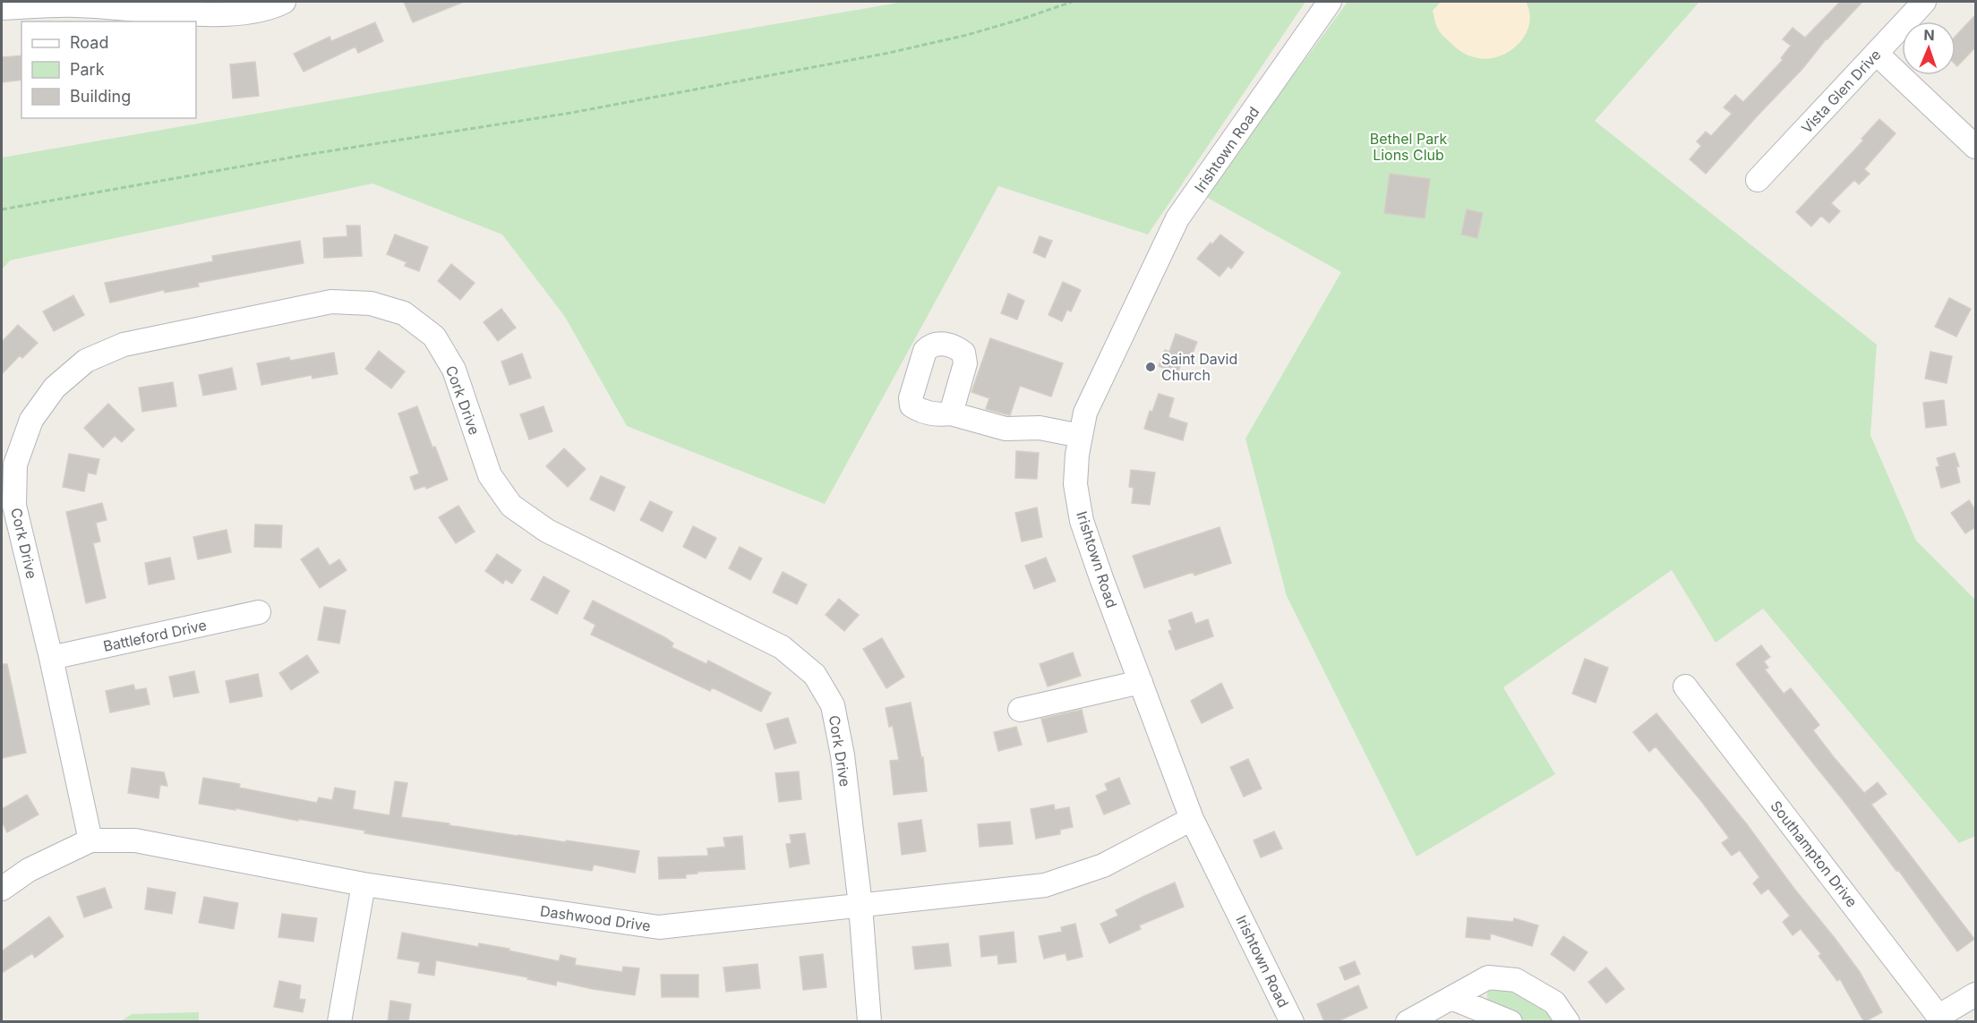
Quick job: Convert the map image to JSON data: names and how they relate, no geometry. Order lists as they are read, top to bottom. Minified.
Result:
{"streets":{"street":["Vista Glen Drive","Irishtown Road","Cork Drive","Battleford Drive","Southampton Drive","Dashwood Drive"]},"crossings":[["Irishtown Road","Dashwood Drive"],["Cork Drive","Battleford Drive"],["Cork Drive","Dashwood Drive"]],"parks":["Bethel Park Lions Club"],"places":["Saint David Church"],"legend":["Road","Park","Building"],"north":"top"}
